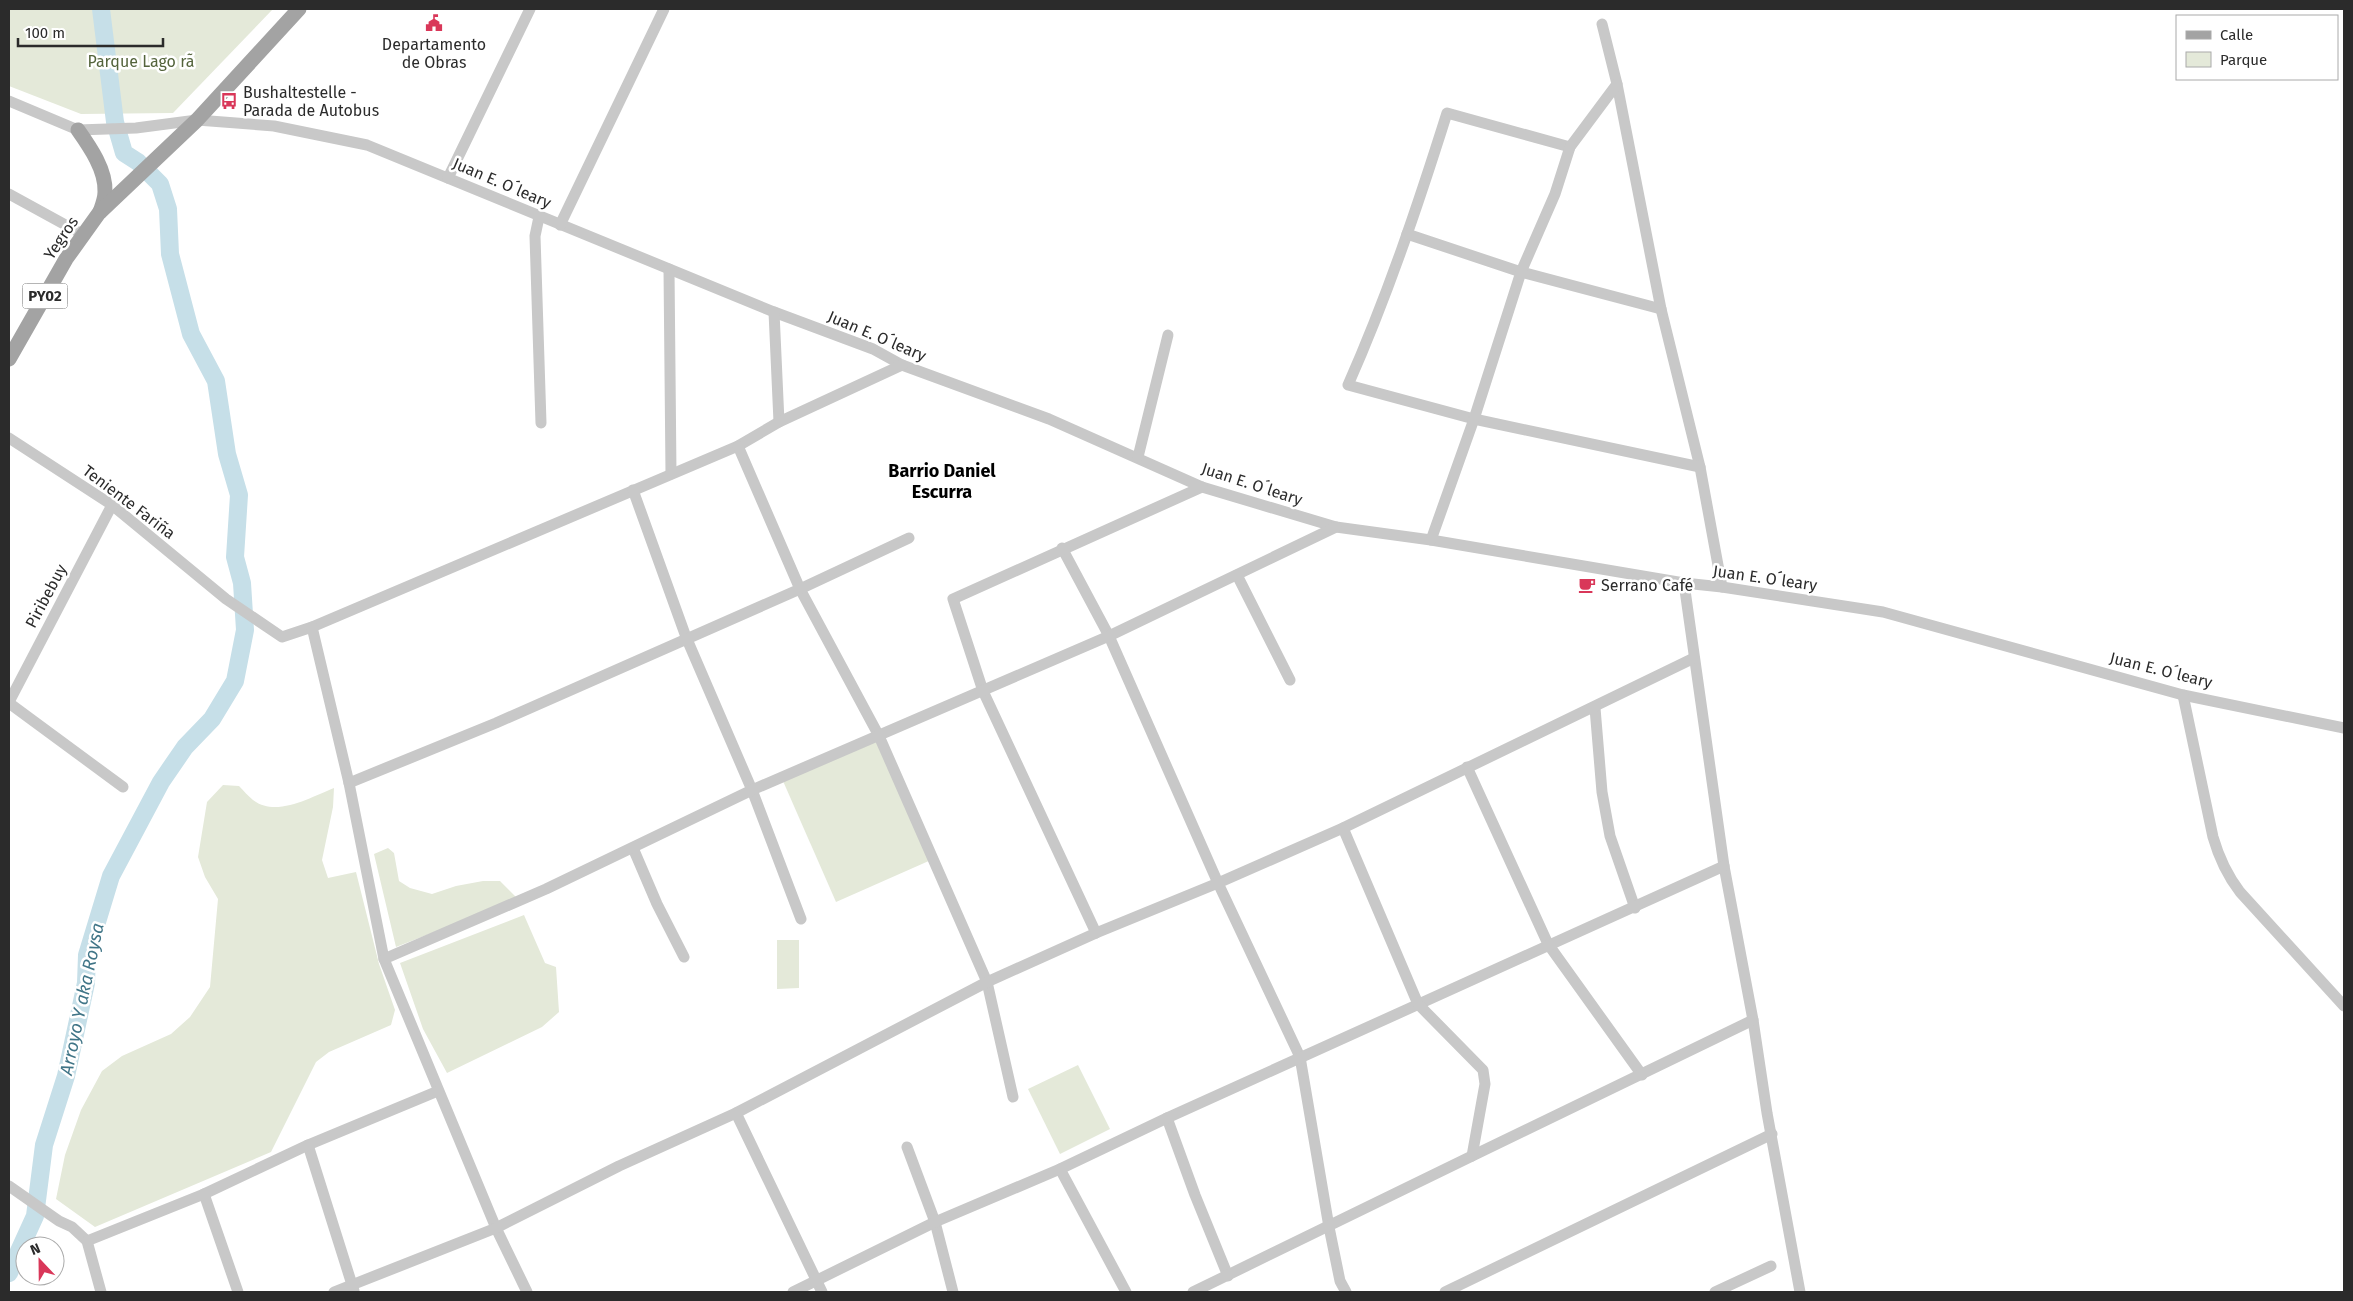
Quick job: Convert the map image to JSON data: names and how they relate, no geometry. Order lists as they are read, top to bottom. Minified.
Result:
{"streets":{"main road":["Yegros","PY02"],"street":["Juan E. O´leary","Teniente Fariña","Piribebuy"]},"crossings":[["Juan E. O´leary","Yegros"],["Juan E. O´leary","PY02"],["Juan E. O´leary","Teniente Fariña"],["Yegros","PY02"],["Teniente Fariña","Piribebuy"]],"districts":["Barrio Daniel Escurra"],"water":["Arroyo Y aka Roysa"],"parks":["Parque Lago rã"],"places":{"public building":["Departamento de Obras"],"bus stop":["Bushaltestelle - Parada de Autobus"],"cafe":["Serrano Café"]},"legend":["Calle","Parque"],"scale_bar":"100 m","north":"top"}
